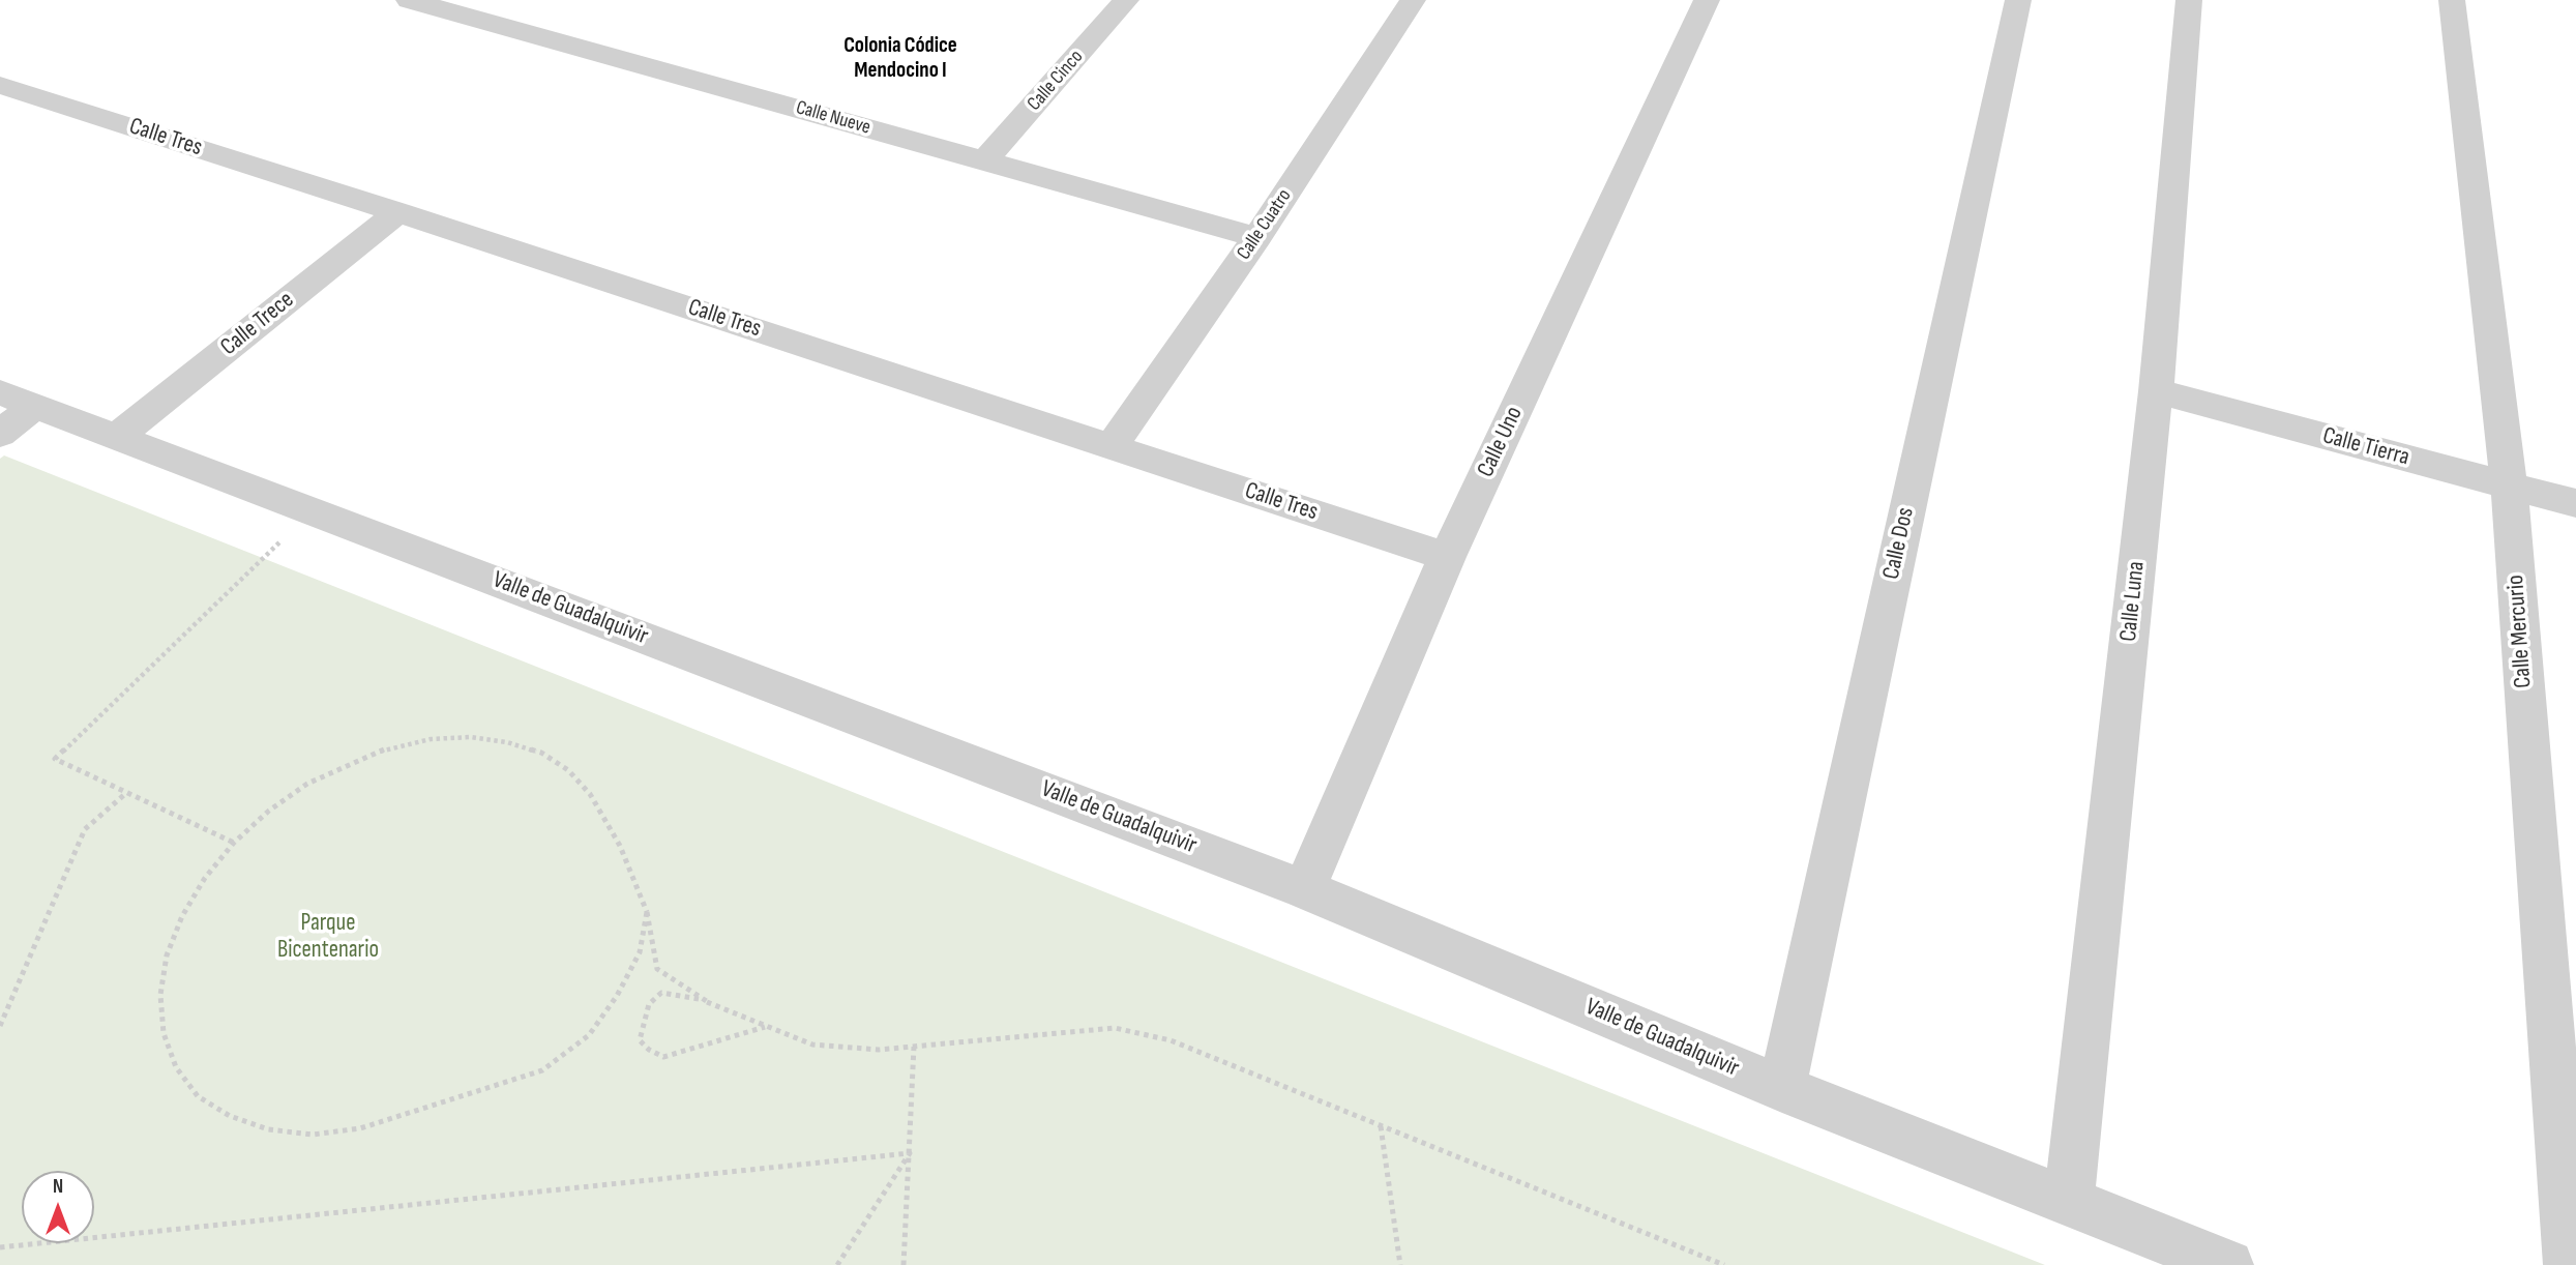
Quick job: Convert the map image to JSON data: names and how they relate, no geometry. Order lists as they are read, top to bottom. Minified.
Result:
{"streets":{"street":["Calle Cinco","Calle Nueve","Calle Tres","Calle Cuatro","Calle Trece","Calle Uno","Calle Tierra","Calle Dos","Calle Luna","Valle de Guadalquivir","Calle Mercurio"]},"crossings":[["Calle Cinco","Calle Nueve"],["Calle Nueve","Calle Cuatro"],["Calle Tres","Calle Cuatro"],["Calle Tres","Calle Trece"],["Calle Tres","Calle Uno"],["Calle Trece","Valle de Guadalquivir"],["Calle Uno","Valle de Guadalquivir"],["Calle Tierra","Calle Luna"],["Calle Tierra","Calle Mercurio"],["Calle Dos","Valle de Guadalquivir"],["Calle Luna","Valle de Guadalquivir"]],"districts":["Colonia Códice Mendocino I"],"parks":["Parque Bicentenario"],"north":"top"}
